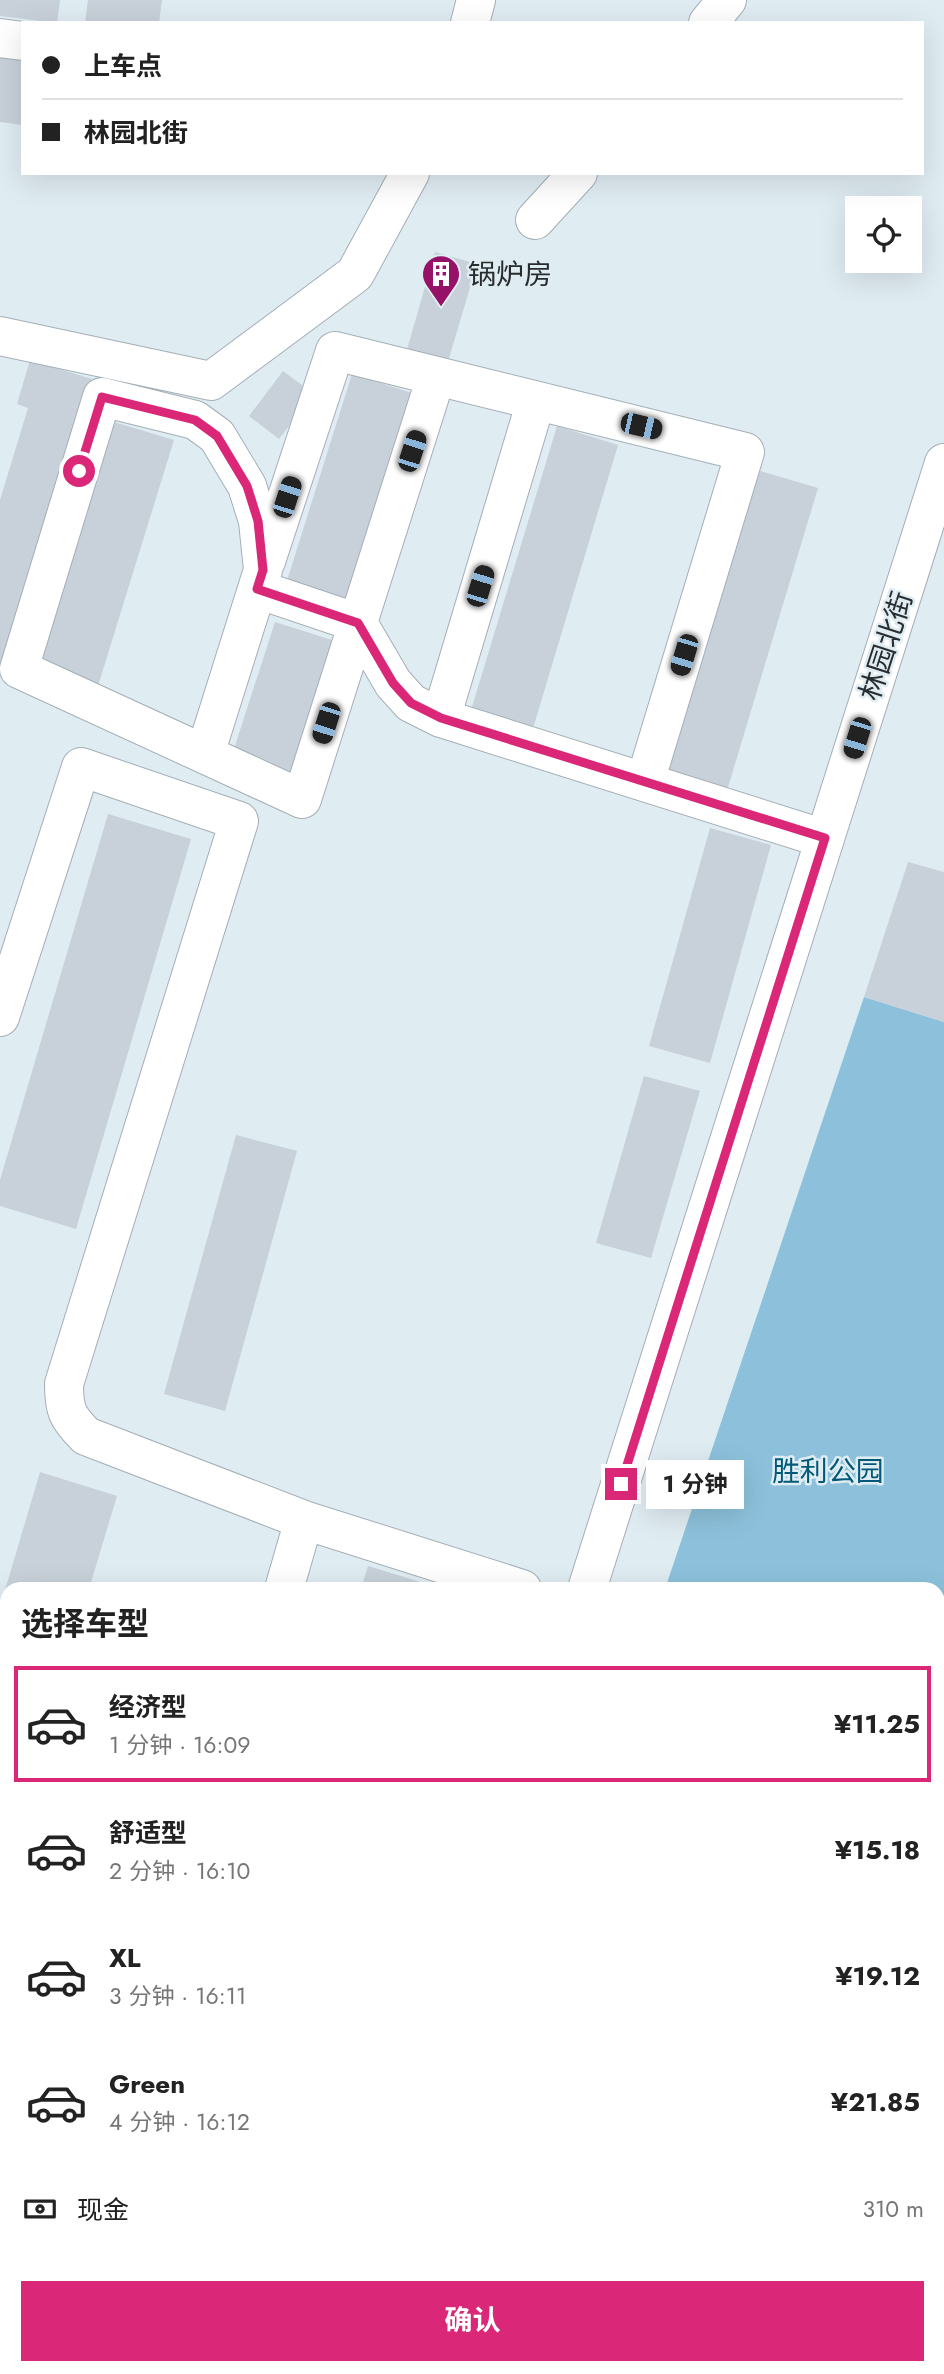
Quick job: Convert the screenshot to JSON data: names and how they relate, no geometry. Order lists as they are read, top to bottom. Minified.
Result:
{"streets":{"street":["林园北街"]},"parks":["胜利公园"],"places":{"building":["锅炉房"]},"page":{"banner":["上车点","林园北街"],"bubble":"1 分钟","heading":"选择车型","list":[{"name":"经济型","note":"1 分钟 · 16:09","value":"¥11.25"},{"name":"舒适型","note":"2 分钟 · 16:10","value":"¥15.18"},{"name":"XL","note":"3 分钟 · 16:11","value":"¥19.12"},{"name":"Green","note":"4 分钟 · 16:12","value":"¥21.85"}],"pay":["现金","310 m"],"buttons":"确认"}}
